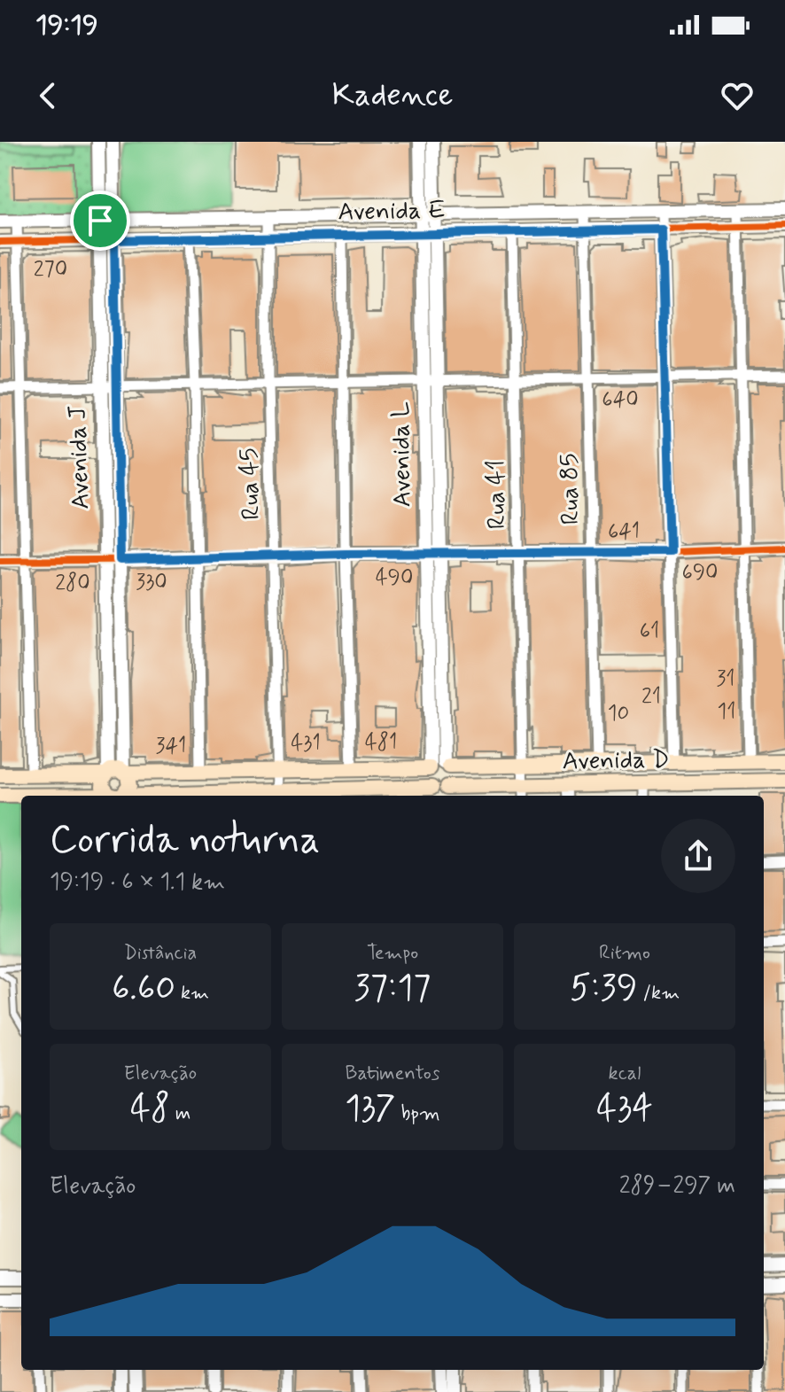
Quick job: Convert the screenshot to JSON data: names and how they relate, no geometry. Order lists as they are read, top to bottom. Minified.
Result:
{"streets":{"main road":["Avenida D"],"street":["Avenida E","Avenida L","Avenida J","Rua 45","Rua 85","Rua 41"]},"crossings":[["Avenida E","Avenida L"],["Avenida E","Avenida J"],["Avenida E","Rua 45"],["Avenida E","Rua 85"],["Avenida E","Rua 41"],["Avenida L","Avenida D"],["Avenida J","Avenida D"],["Rua 45","Avenida D"],["Rua 85","Avenida D"],["Rua 41","Avenida D"]],"house_numbers":["270","640","641","690","490","330","280","61","31","21","11","10","481","431","341"],"page":{"status":"19:19","header":"Kadence","heading":["Corrida noturna","19:19 · 6 × 1.1 km"],"stats":[["Distância","6.60 km"],["Tempo","37:17"],["Ritmo","5:39 /km"],["Elevação","48 m"],["Batimentos","137 bpm"],["kcal","434"]],"chart":["Elevação","289–297 m"]}}
